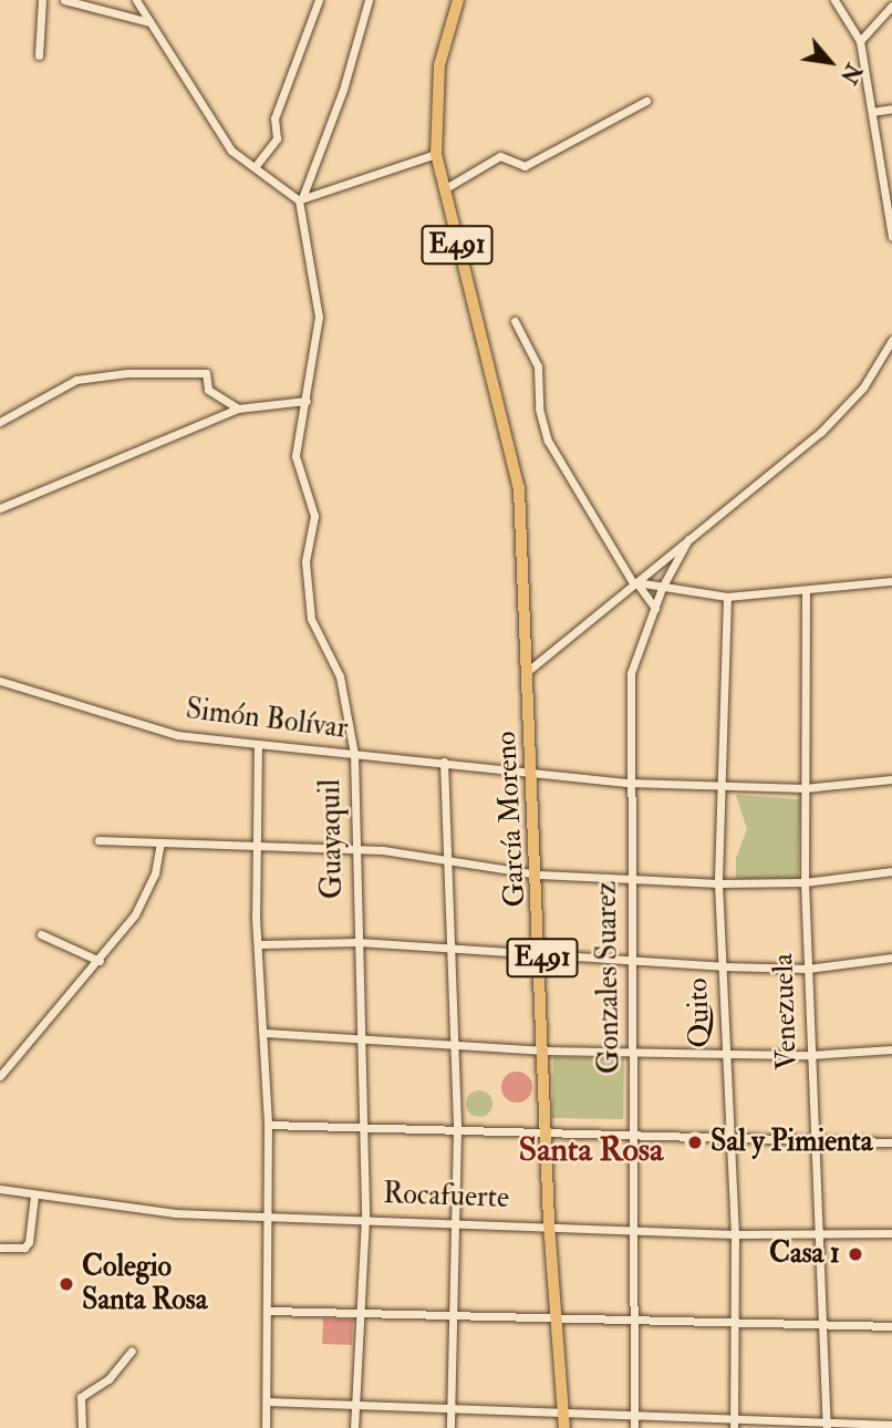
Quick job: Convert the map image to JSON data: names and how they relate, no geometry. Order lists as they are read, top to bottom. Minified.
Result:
{"streets":{"highway":["E491","García Moreno"],"street":["Simón Bolívar","Guayaquil","Gonzales Suarez","Venezuela","Quito","Rocafuerte"]},"crossings":[["E491","García Moreno"],["Simón Bolívar","García Moreno"],["Simón Bolívar","Guayaquil"],["Simón Bolívar","Gonzales Suarez"],["Simón Bolívar","Venezuela"],["Simón Bolívar","Quito"],["García Moreno","Rocafuerte"],["Guayaquil","Rocafuerte"],["Gonzales Suarez","Rocafuerte"],["Venezuela","Rocafuerte"],["Quito","Rocafuerte"]],"districts":["Santa Rosa"],"places":["Sal y Pimienta","Casa 1","Colegio Santa Rosa"],"north":"bottom right"}
